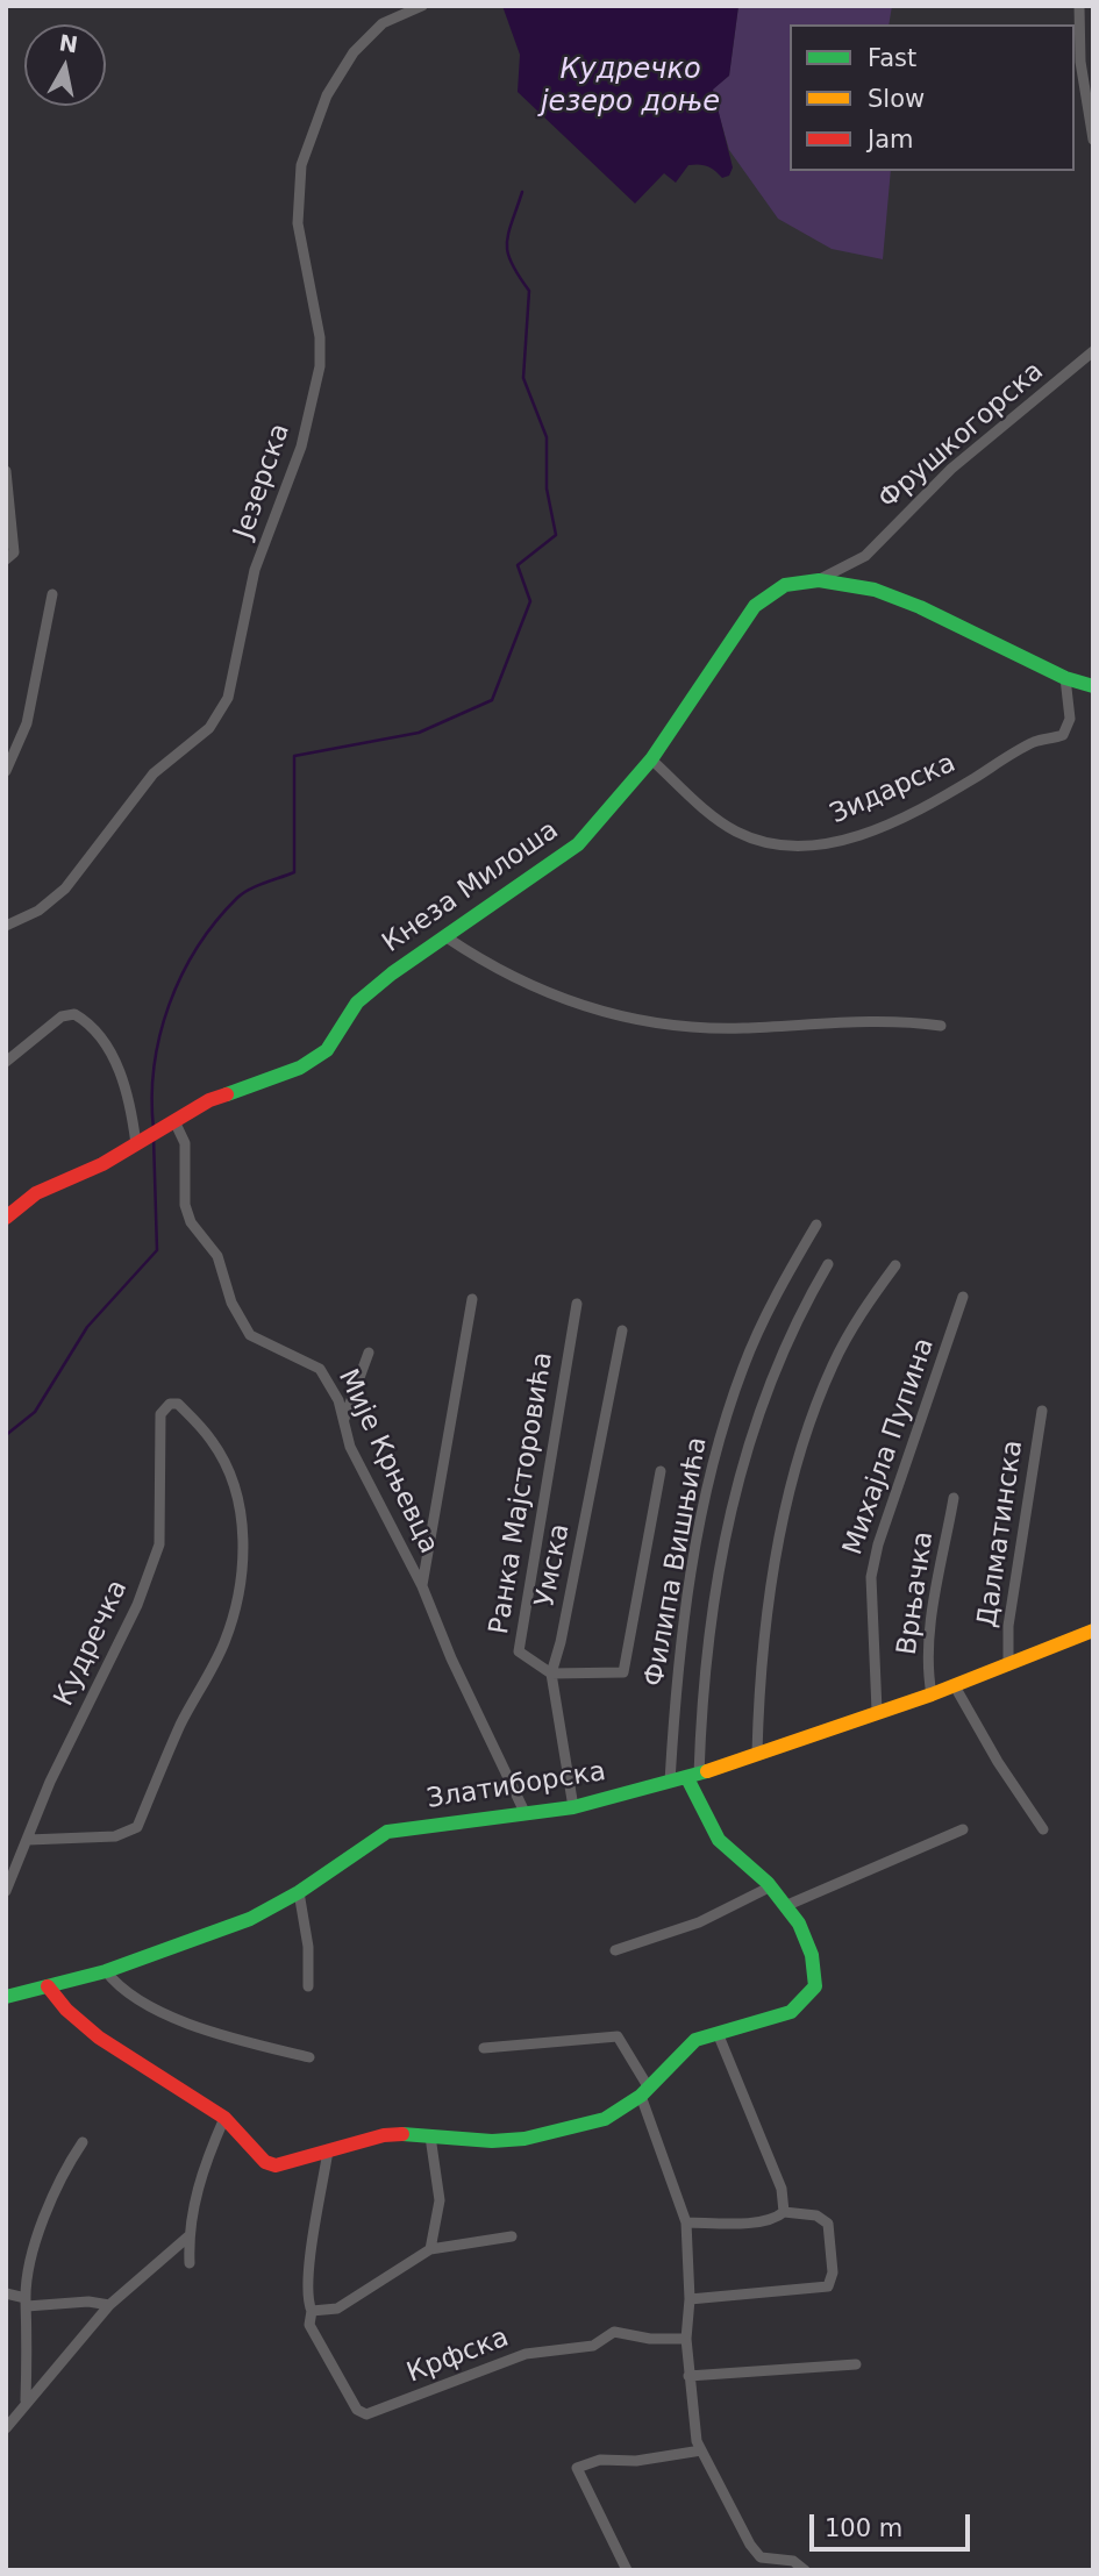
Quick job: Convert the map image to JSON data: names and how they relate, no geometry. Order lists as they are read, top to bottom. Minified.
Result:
{"streets":{"street":["Фрушкогорска","Језерска","Зидарска","Кнеза Милоша","Михајла Пупина","Мије Крњевца","Ранка Мајсторовића","Далматинска","Филипа Вишњића","Умска","Врњачка","Кудречка","Златиборска","Крфска"]},"crossings":[["Фрушкогорска","Кнеза Милоша"],["Зидарска","Кнеза Милоша"],["Кнеза Милоша","Мије Крњевца"],["Михајла Пупина","Златиборска"],["Мије Крњевца","Златиборска"],["Ранка Мајсторовића","Умска"],["Далматинска","Златиборска"],["Филипа Вишњића","Златиборска"],["Умска","Златиборска"],["Врњачка","Златиборска"]],"water":["Кудречко језеро доње"],"legend":["Fast","Slow","Jam"],"scale_bar":"100 m","north":"top"}
